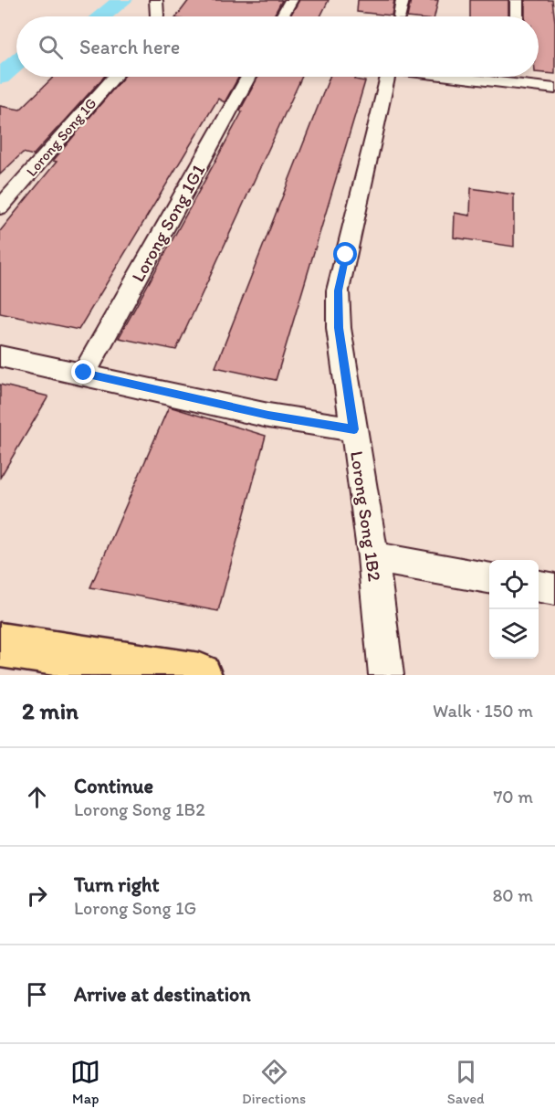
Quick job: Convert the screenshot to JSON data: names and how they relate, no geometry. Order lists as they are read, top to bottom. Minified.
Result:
{"streets":{"street":["Lorong Song 1G","Lorong Song 1G1","Lorong Song 1B2"]},"page":{"search":"Search here","heading":["2 min","Walk · 150 m"],"list":[["Continue","Lorong Song 1B2","70 m"],["Turn right","Lorong Song 1G","80 m"],"Arrive at destination"],"nav":["Map","Directions","Saved"]}}
